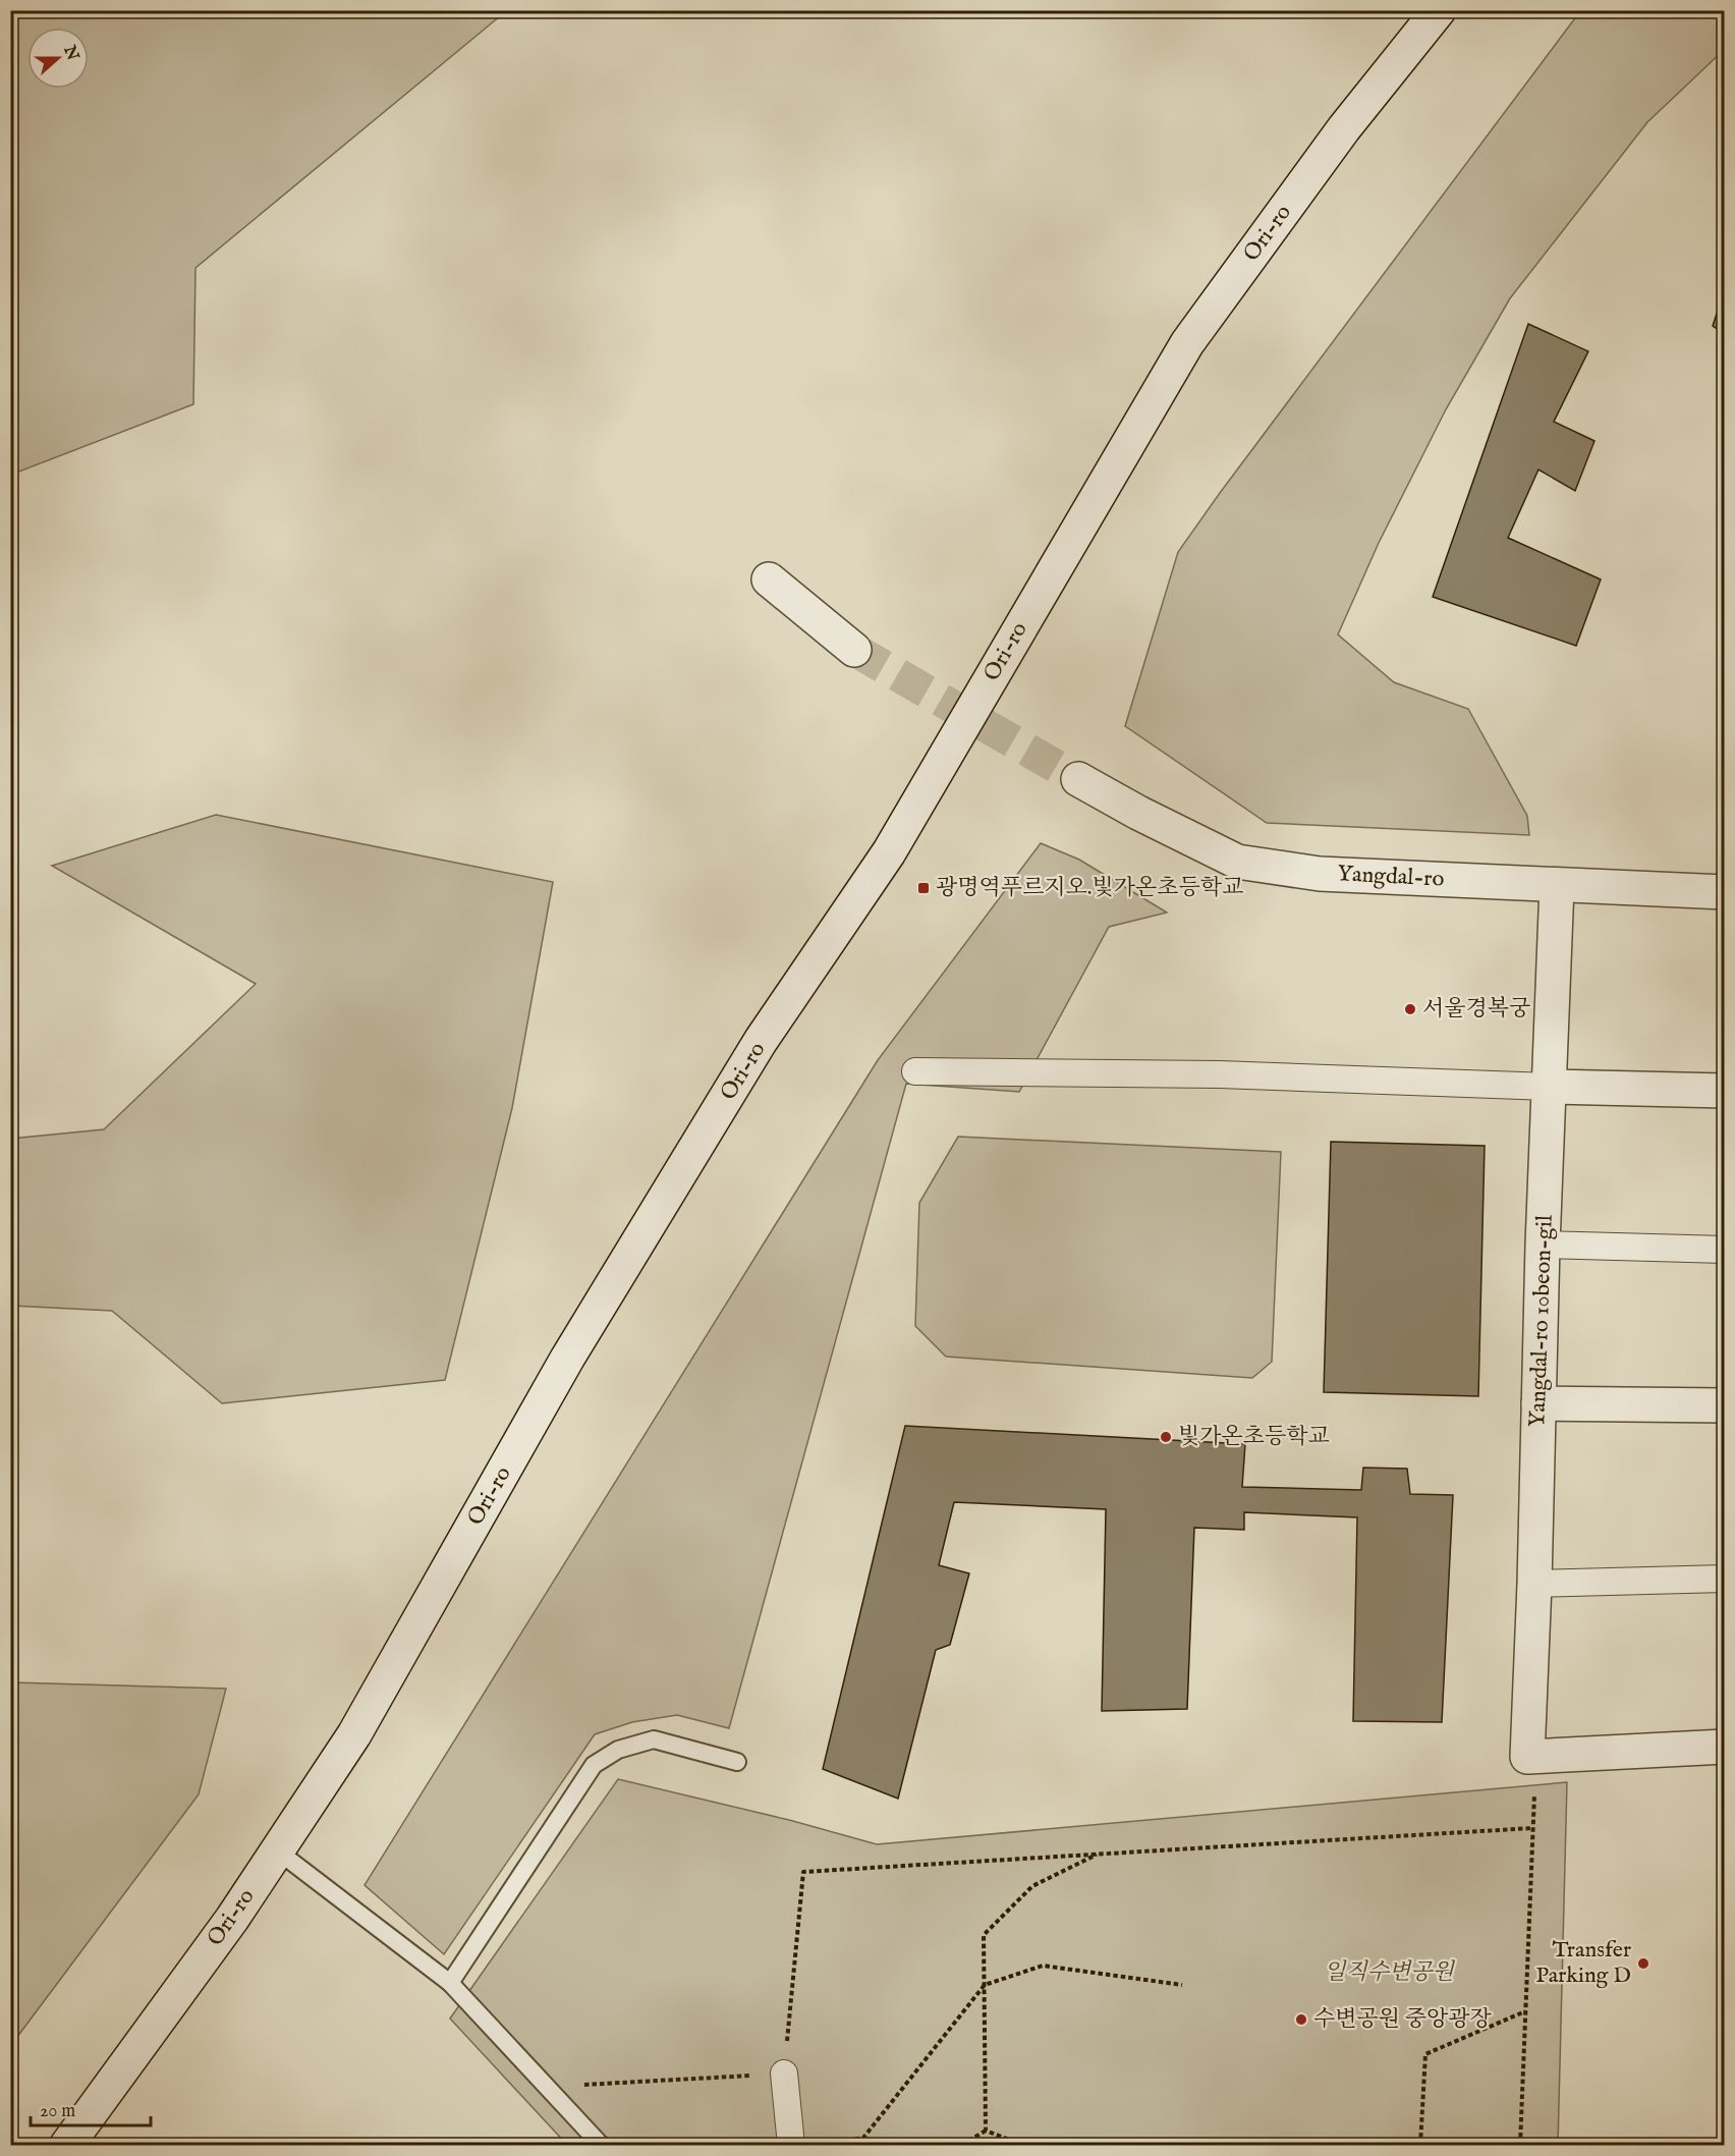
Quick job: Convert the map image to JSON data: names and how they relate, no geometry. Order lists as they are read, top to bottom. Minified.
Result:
{"streets":{"main road":["Ori-ro","Yangdal-ro","Yangdal-ro 10beon-gil"]},"crossings":[["Yangdal-ro","Yangdal-ro 10beon-gil"]],"parks":["일직수변공원"],"places":{"transit":["광명역푸르지오.빛가온초등학교"],"other":["서울경복궁","빛가온초등학교","Transfer Parking D","수변공원 중앙광장"]},"scale_bar":"20 m","north":"right"}
